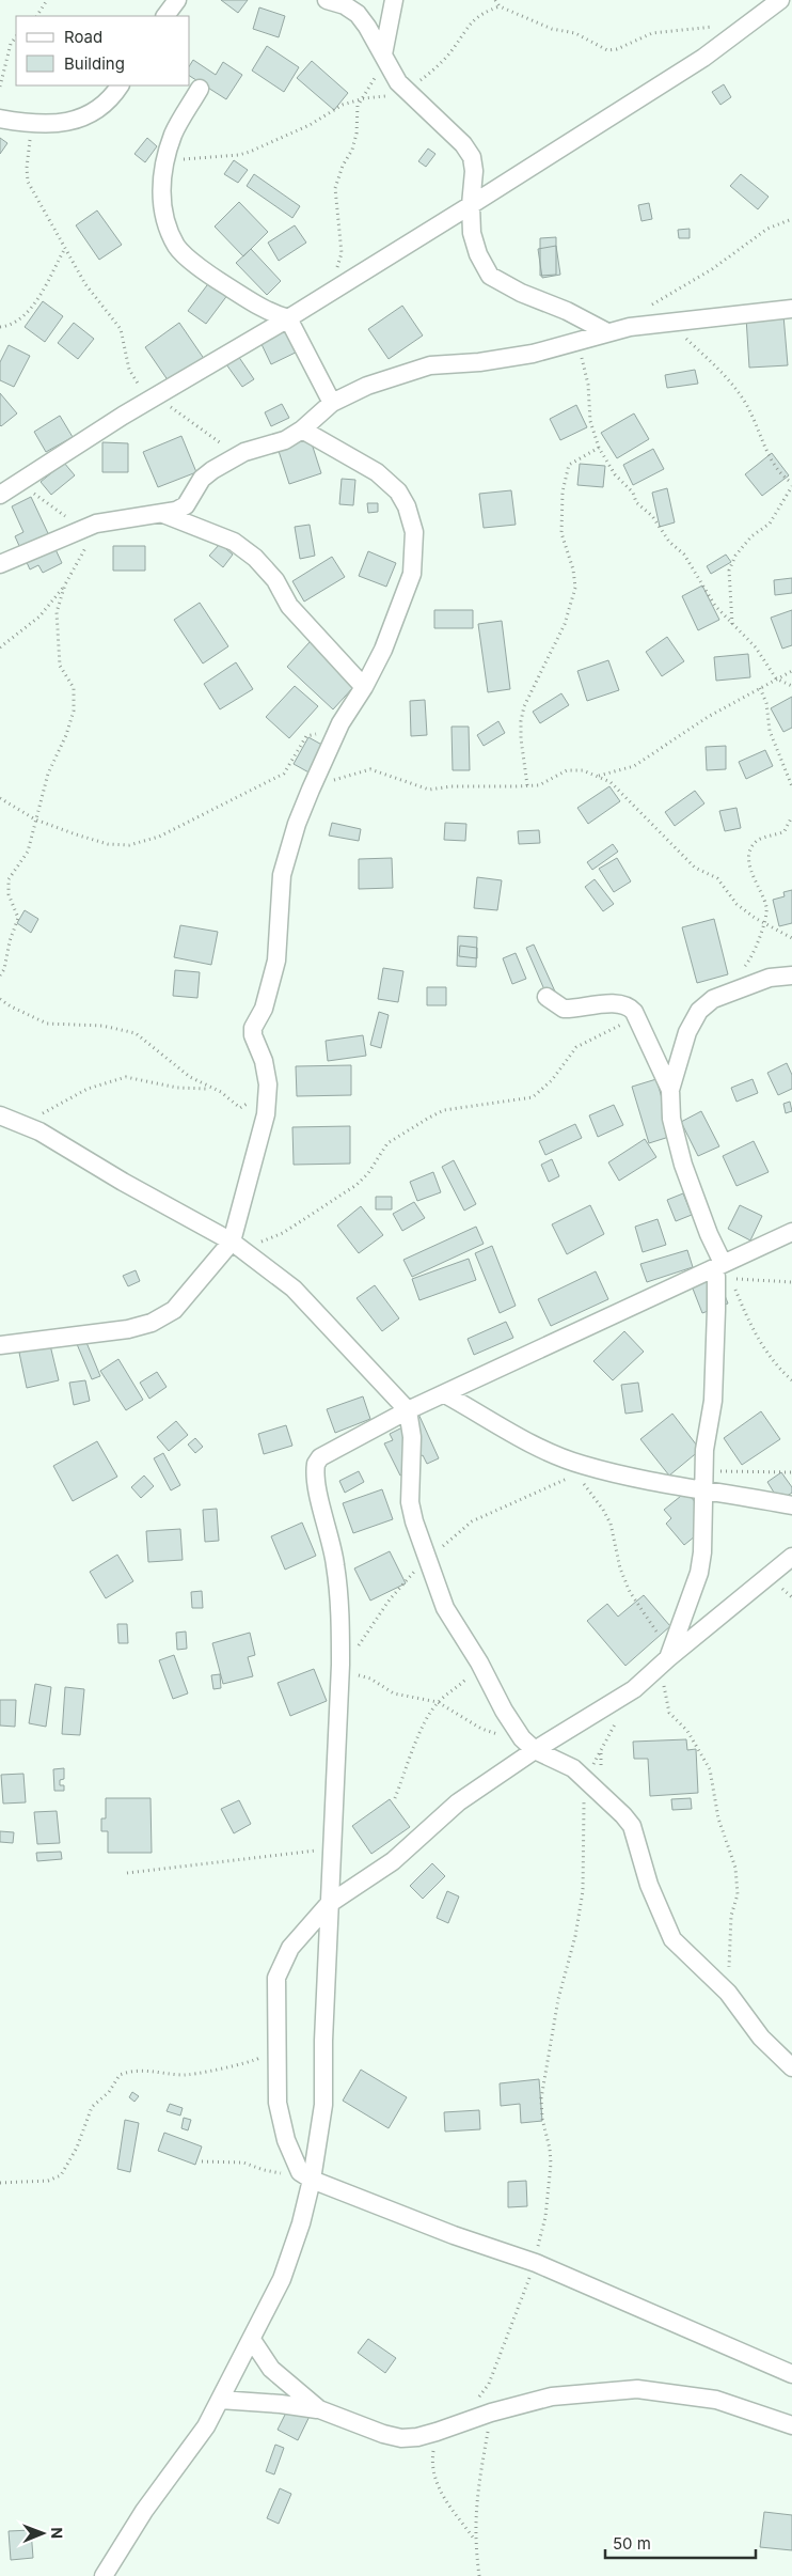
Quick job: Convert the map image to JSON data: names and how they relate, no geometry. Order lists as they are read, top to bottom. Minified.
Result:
{"legend":["Road","Building"],"scale_bar":"50 m","north":"right"}
